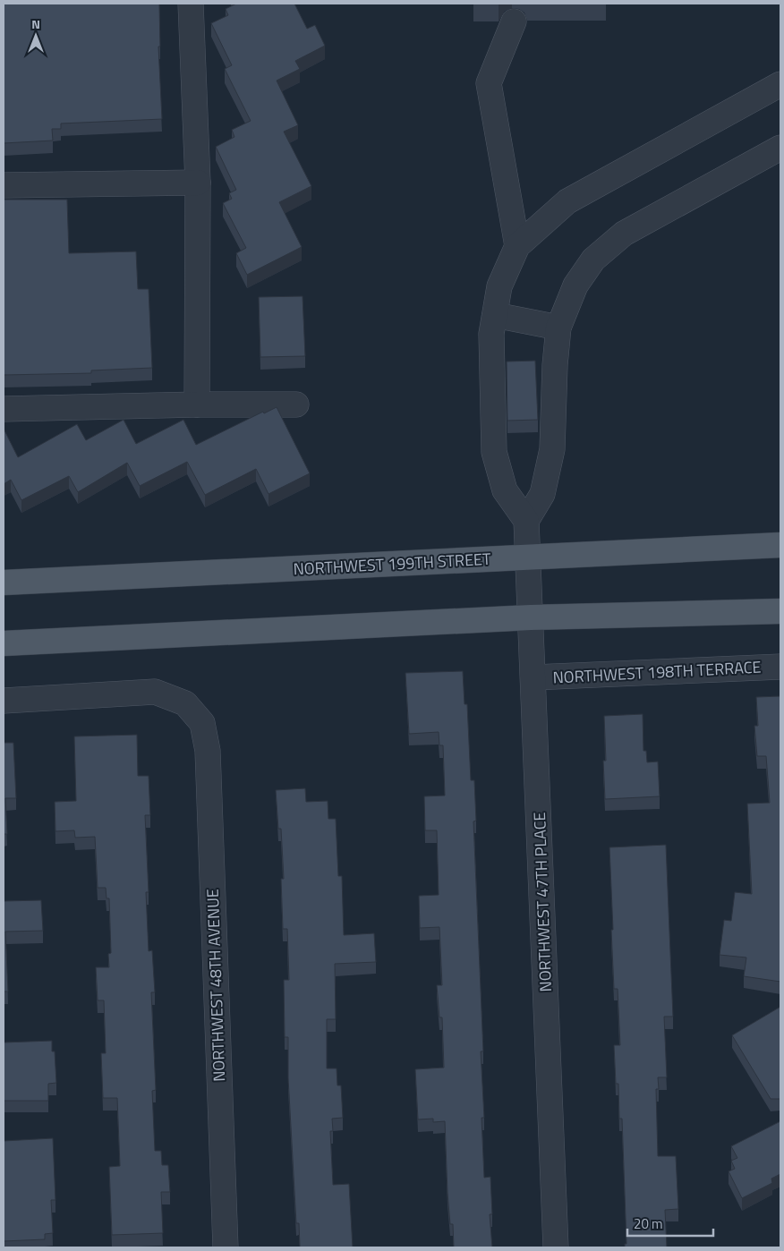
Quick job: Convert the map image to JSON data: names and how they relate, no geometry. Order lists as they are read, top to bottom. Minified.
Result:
{"streets":{"main road":["NORTHWEST 199TH STREET"],"street":["NORTHWEST 198TH TERRACE","NORTHWEST 47TH PLACE","NORTHWEST 48TH AVENUE"]},"crossings":[["NORTHWEST 199TH STREET","NORTHWEST 47TH PLACE"],["NORTHWEST 198TH TERRACE","NORTHWEST 47TH PLACE"]],"scale_bar":"20 m","north":"top"}
